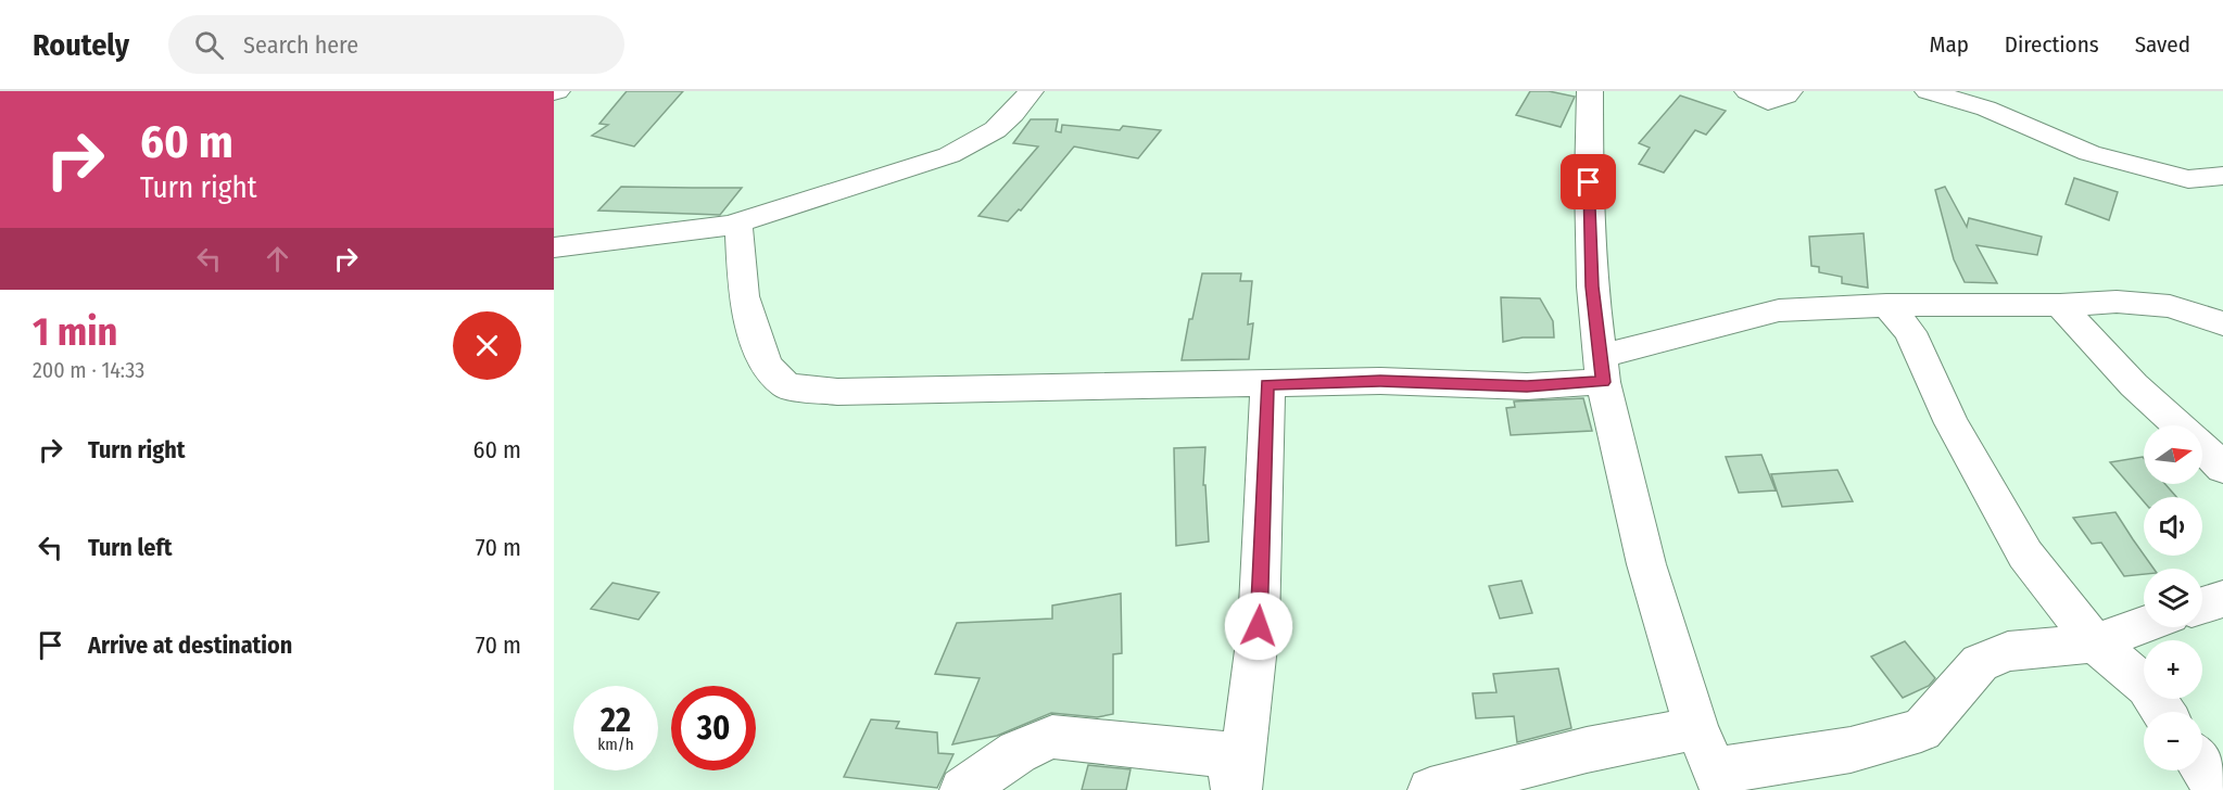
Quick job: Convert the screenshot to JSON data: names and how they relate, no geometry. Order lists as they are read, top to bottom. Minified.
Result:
{"north":"right","page":{"header":"Routely","search":"Search here","nav":["Map","Directions","Saved"],"turn":["60 m","Turn right"],"heading":["1 min","200 m · 14:33"],"list":[{"name":"Turn right","value":"60 m"},{"name":"Turn left","value":"70 m"},{"name":"Arrive at destination","value":"70 m"}],"map_buttons":["+","−"],"speed":"22 km/h","limit":"30"}}
